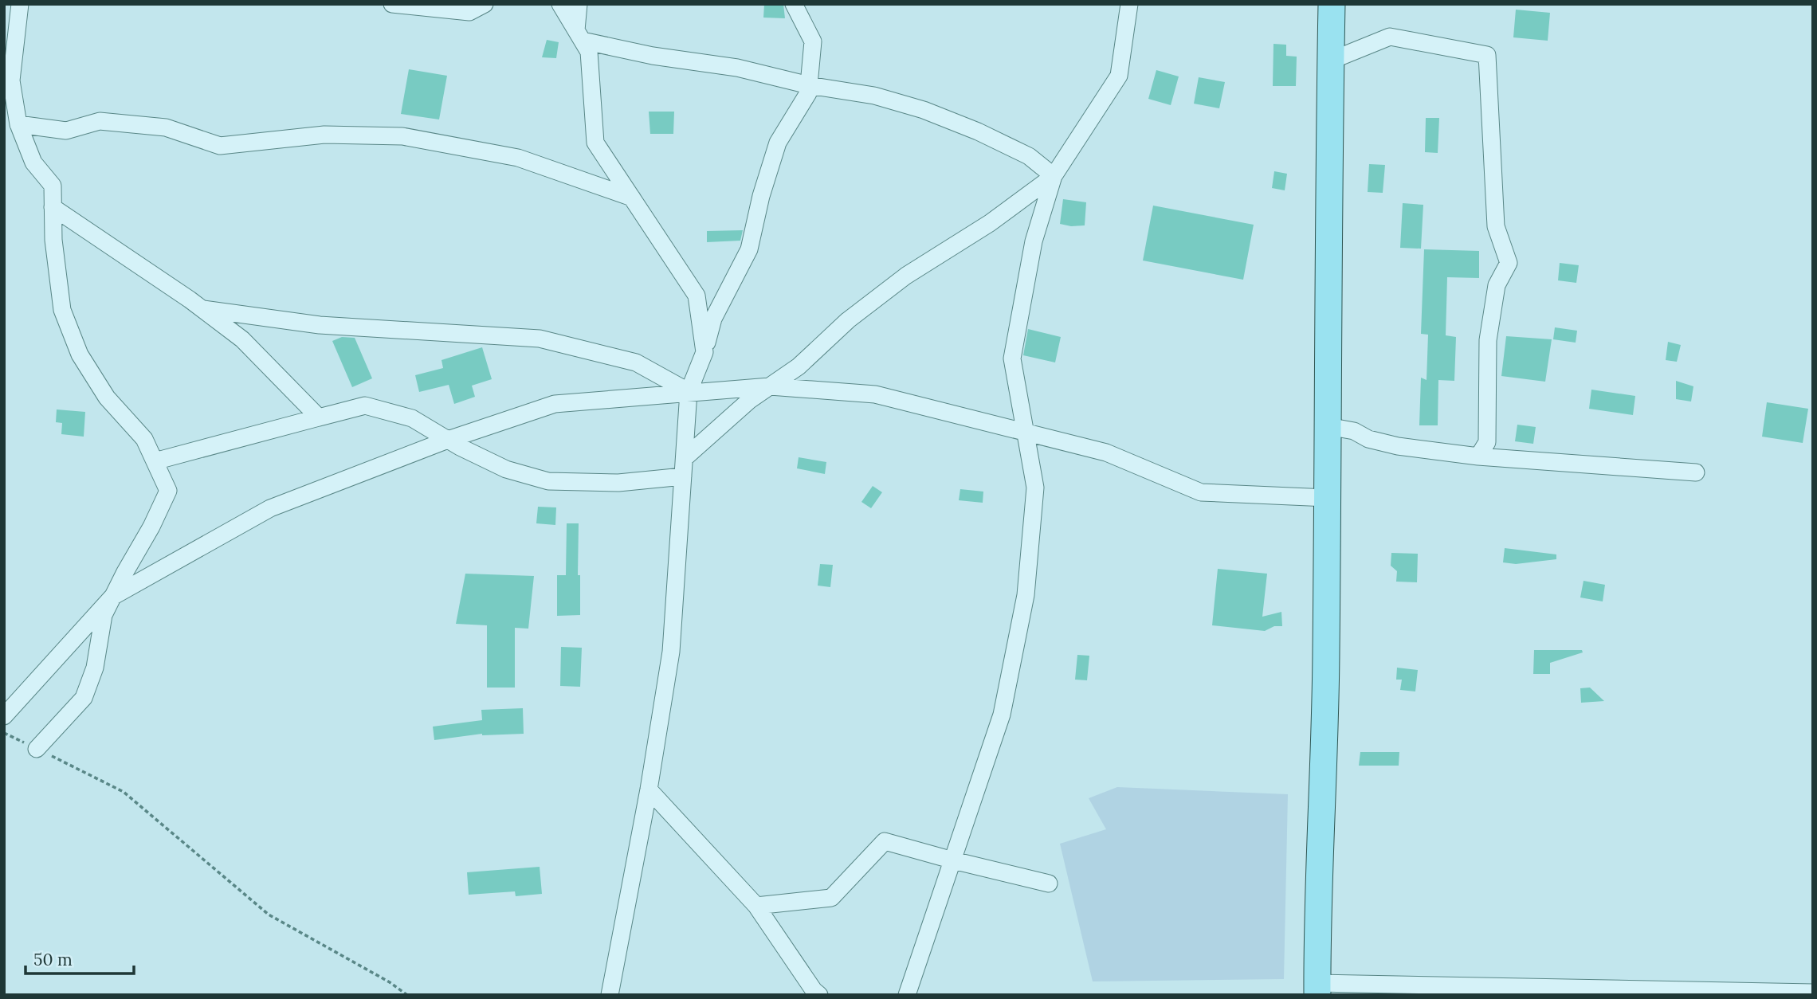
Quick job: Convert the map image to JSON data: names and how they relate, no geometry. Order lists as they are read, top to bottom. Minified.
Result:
{"scale_bar":"50 m"}
